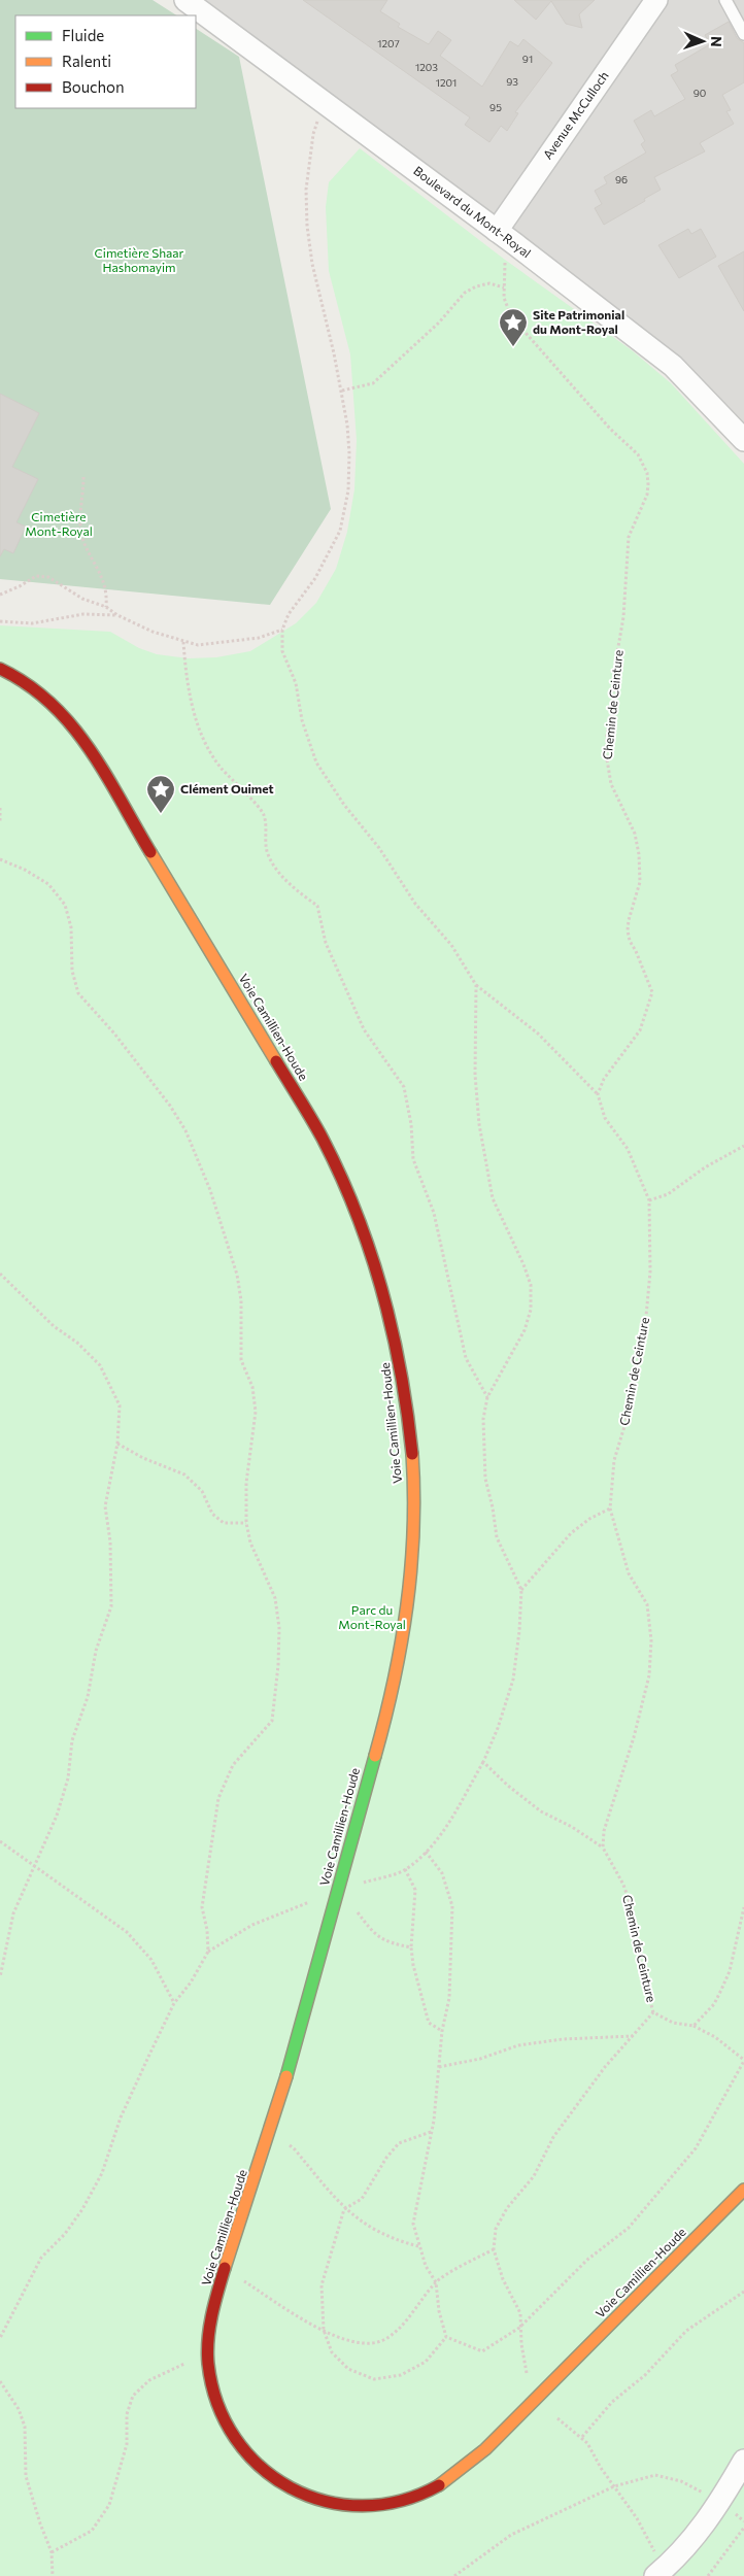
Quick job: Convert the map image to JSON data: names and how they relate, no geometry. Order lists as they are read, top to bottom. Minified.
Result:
{"streets":{"street":["Avenue McCulloch","Boulevard du Mont-Royal","Voie Camillien-Houde"],"path":["Chemin de Ceinture"]},"crossings":[["Avenue McCulloch","Boulevard du Mont-Royal"]],"parks":["Cimetière Shaar Hashomayim","Cimetière Mont-Royal","Parc du Mont-Royal"],"places":{"place":["Site Patrimonial du Mont-Royal","Clément Ouimet"]},"house_numbers":["1207","91","1203","93","1201","90","95","96"],"legend":["Fluide","Ralenti","Bouchon"],"north":"right"}
